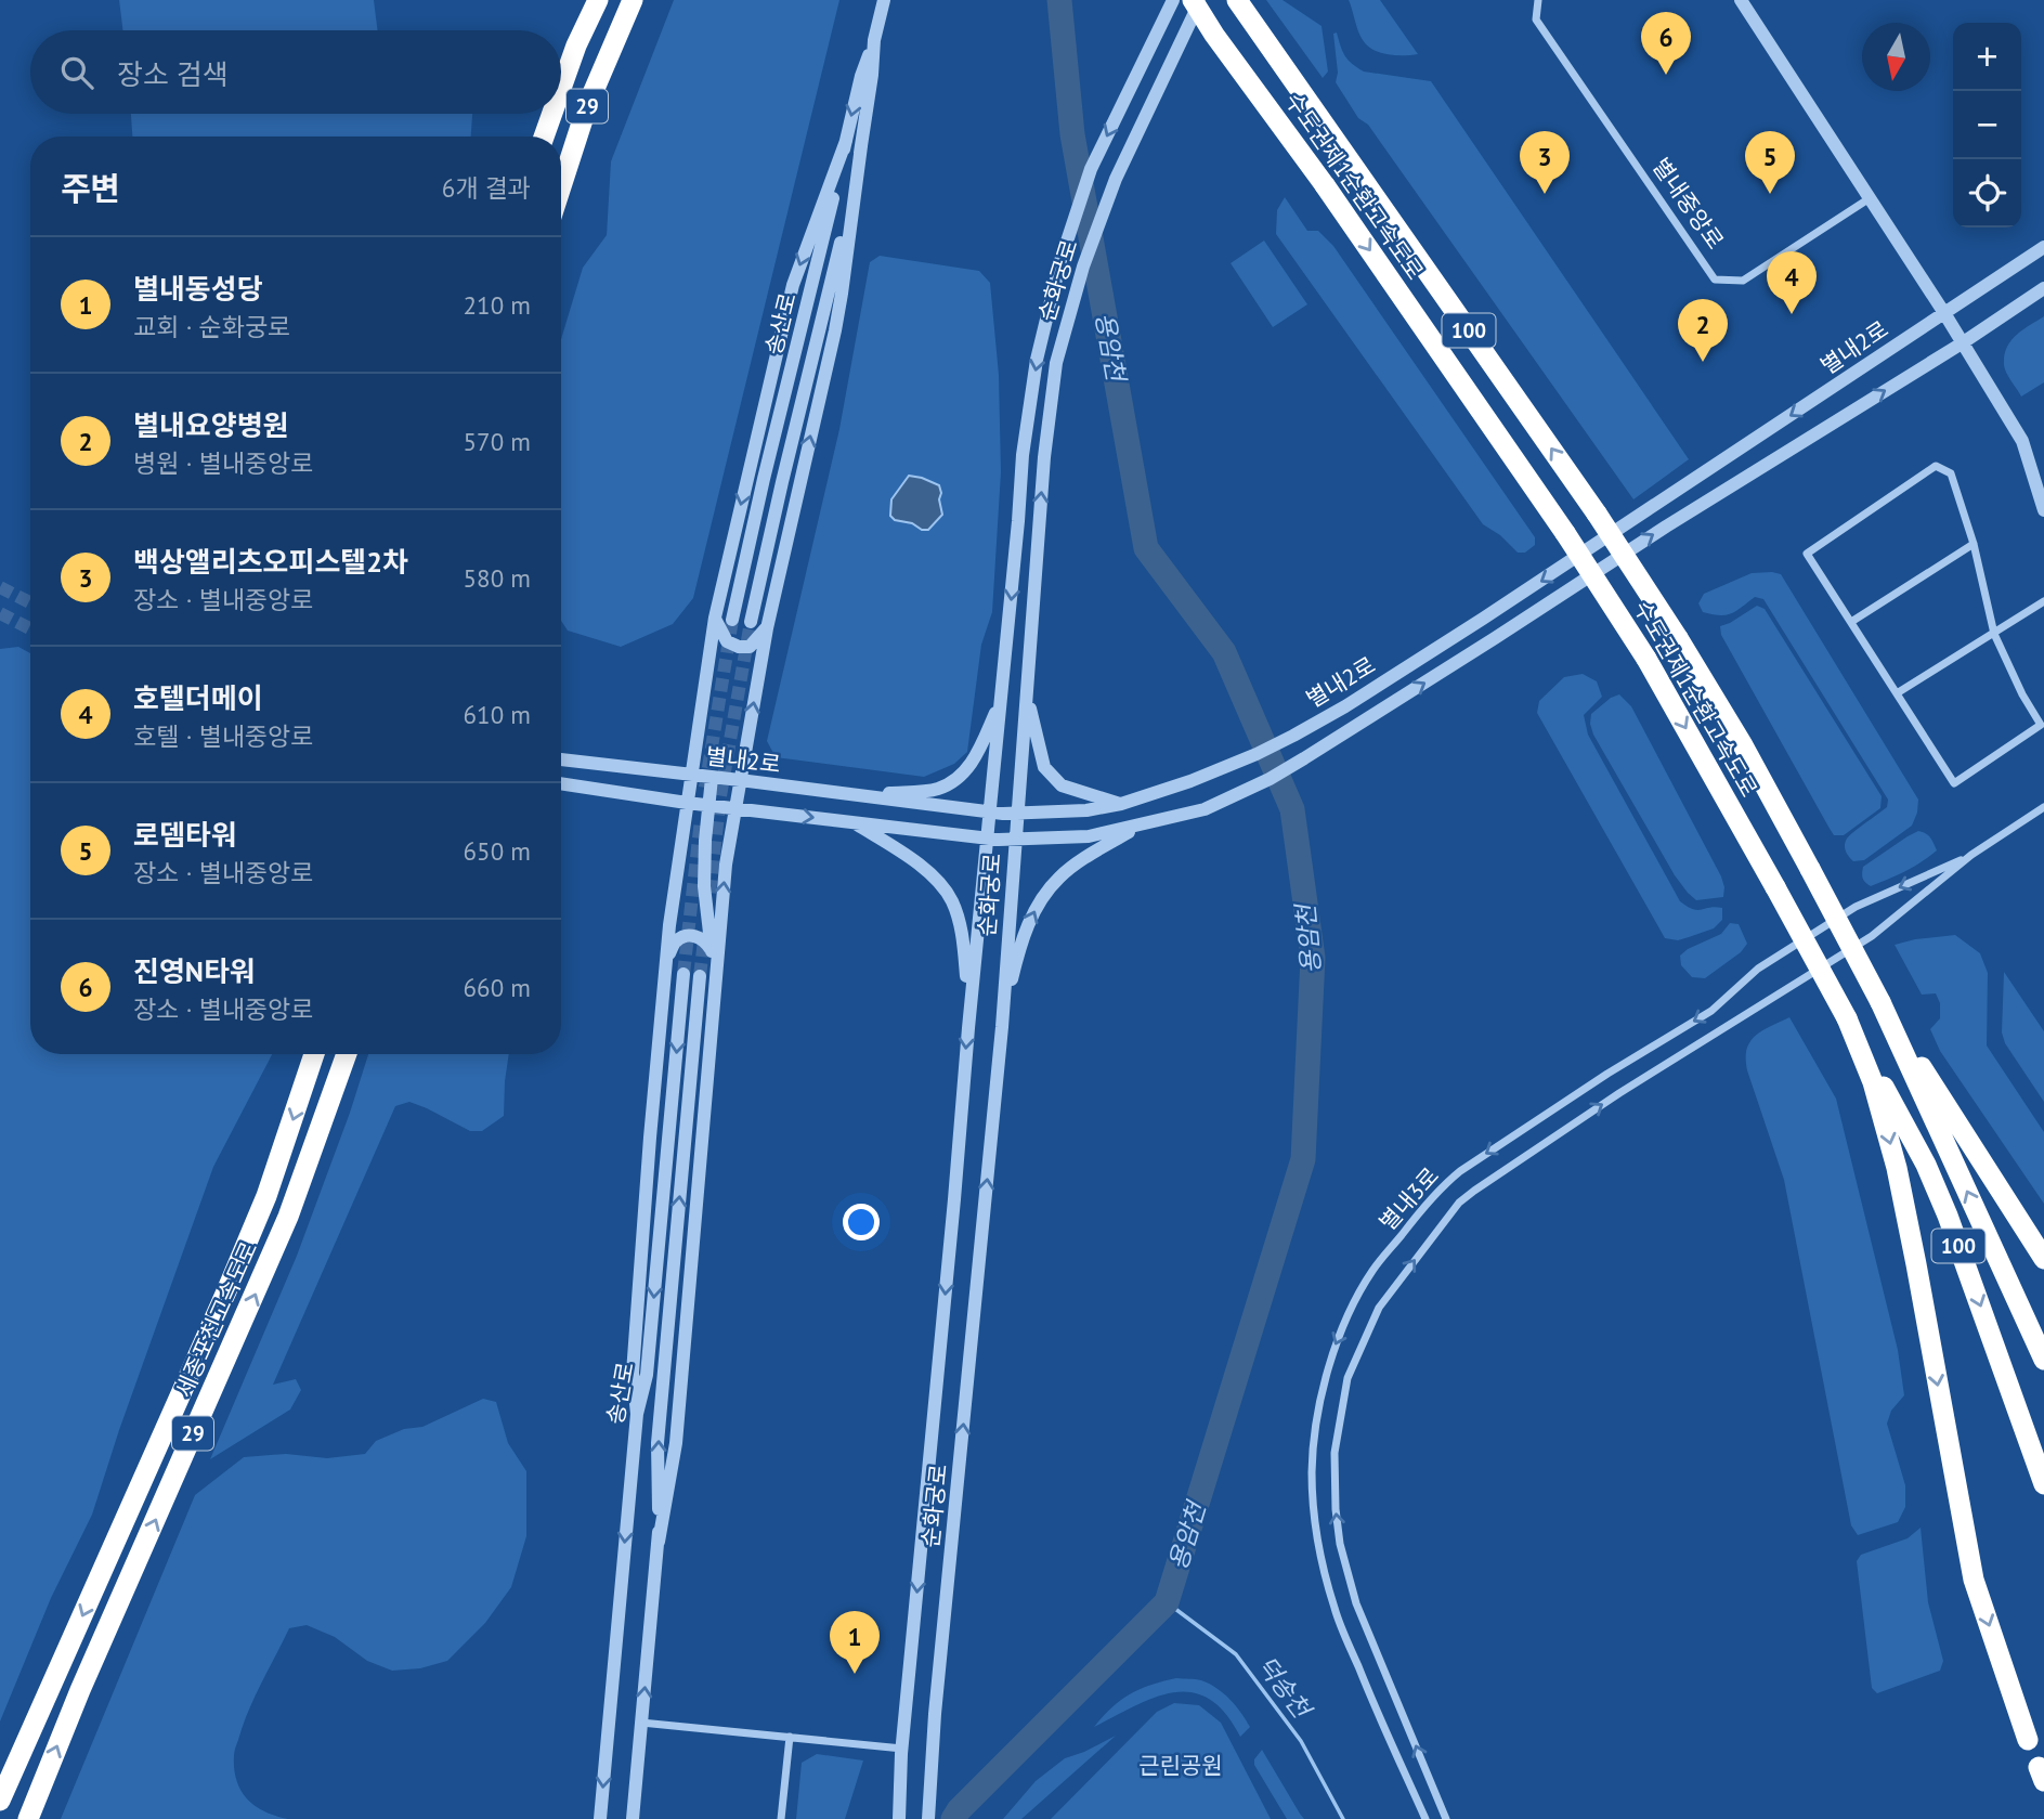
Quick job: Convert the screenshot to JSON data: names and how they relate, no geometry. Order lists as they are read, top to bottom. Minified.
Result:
{"streets":{"highway":["29","수도권제1순환고속도로","100","세종포천고속도로"],"street":["별내중앙로","순화궁로","송산로","별내2로","별내3로"]},"crossings":[["순화궁로","별내2로"]],"water":["용암천","덕송천"],"parks":["근린공원"],"north":"bottom","page":{"pins":["6","3","5","4","2","1"],"map_buttons":["+","−"],"search":"장소 검색","heading":["주변","6개 결과"],"list":[{"mark":"1","name":"별내동성당","note":"교회 · 순화궁로","value":"210 m"},{"mark":"2","name":"별내요양병원","note":"병원 · 별내중앙로","value":"570 m"},{"mark":"3","name":"백상앨리츠오피스텔2차","note":"장소 · 별내중앙로","value":"580 m"},{"mark":"4","name":"호텔더메이","note":"호텔 · 별내중앙로","value":"610 m"},{"mark":"5","name":"로뎀타워","note":"장소 · 별내중앙로","value":"650 m"},{"mark":"6","name":"진영N타워","note":"장소 · 별내중앙로","value":"660 m"}]}}
